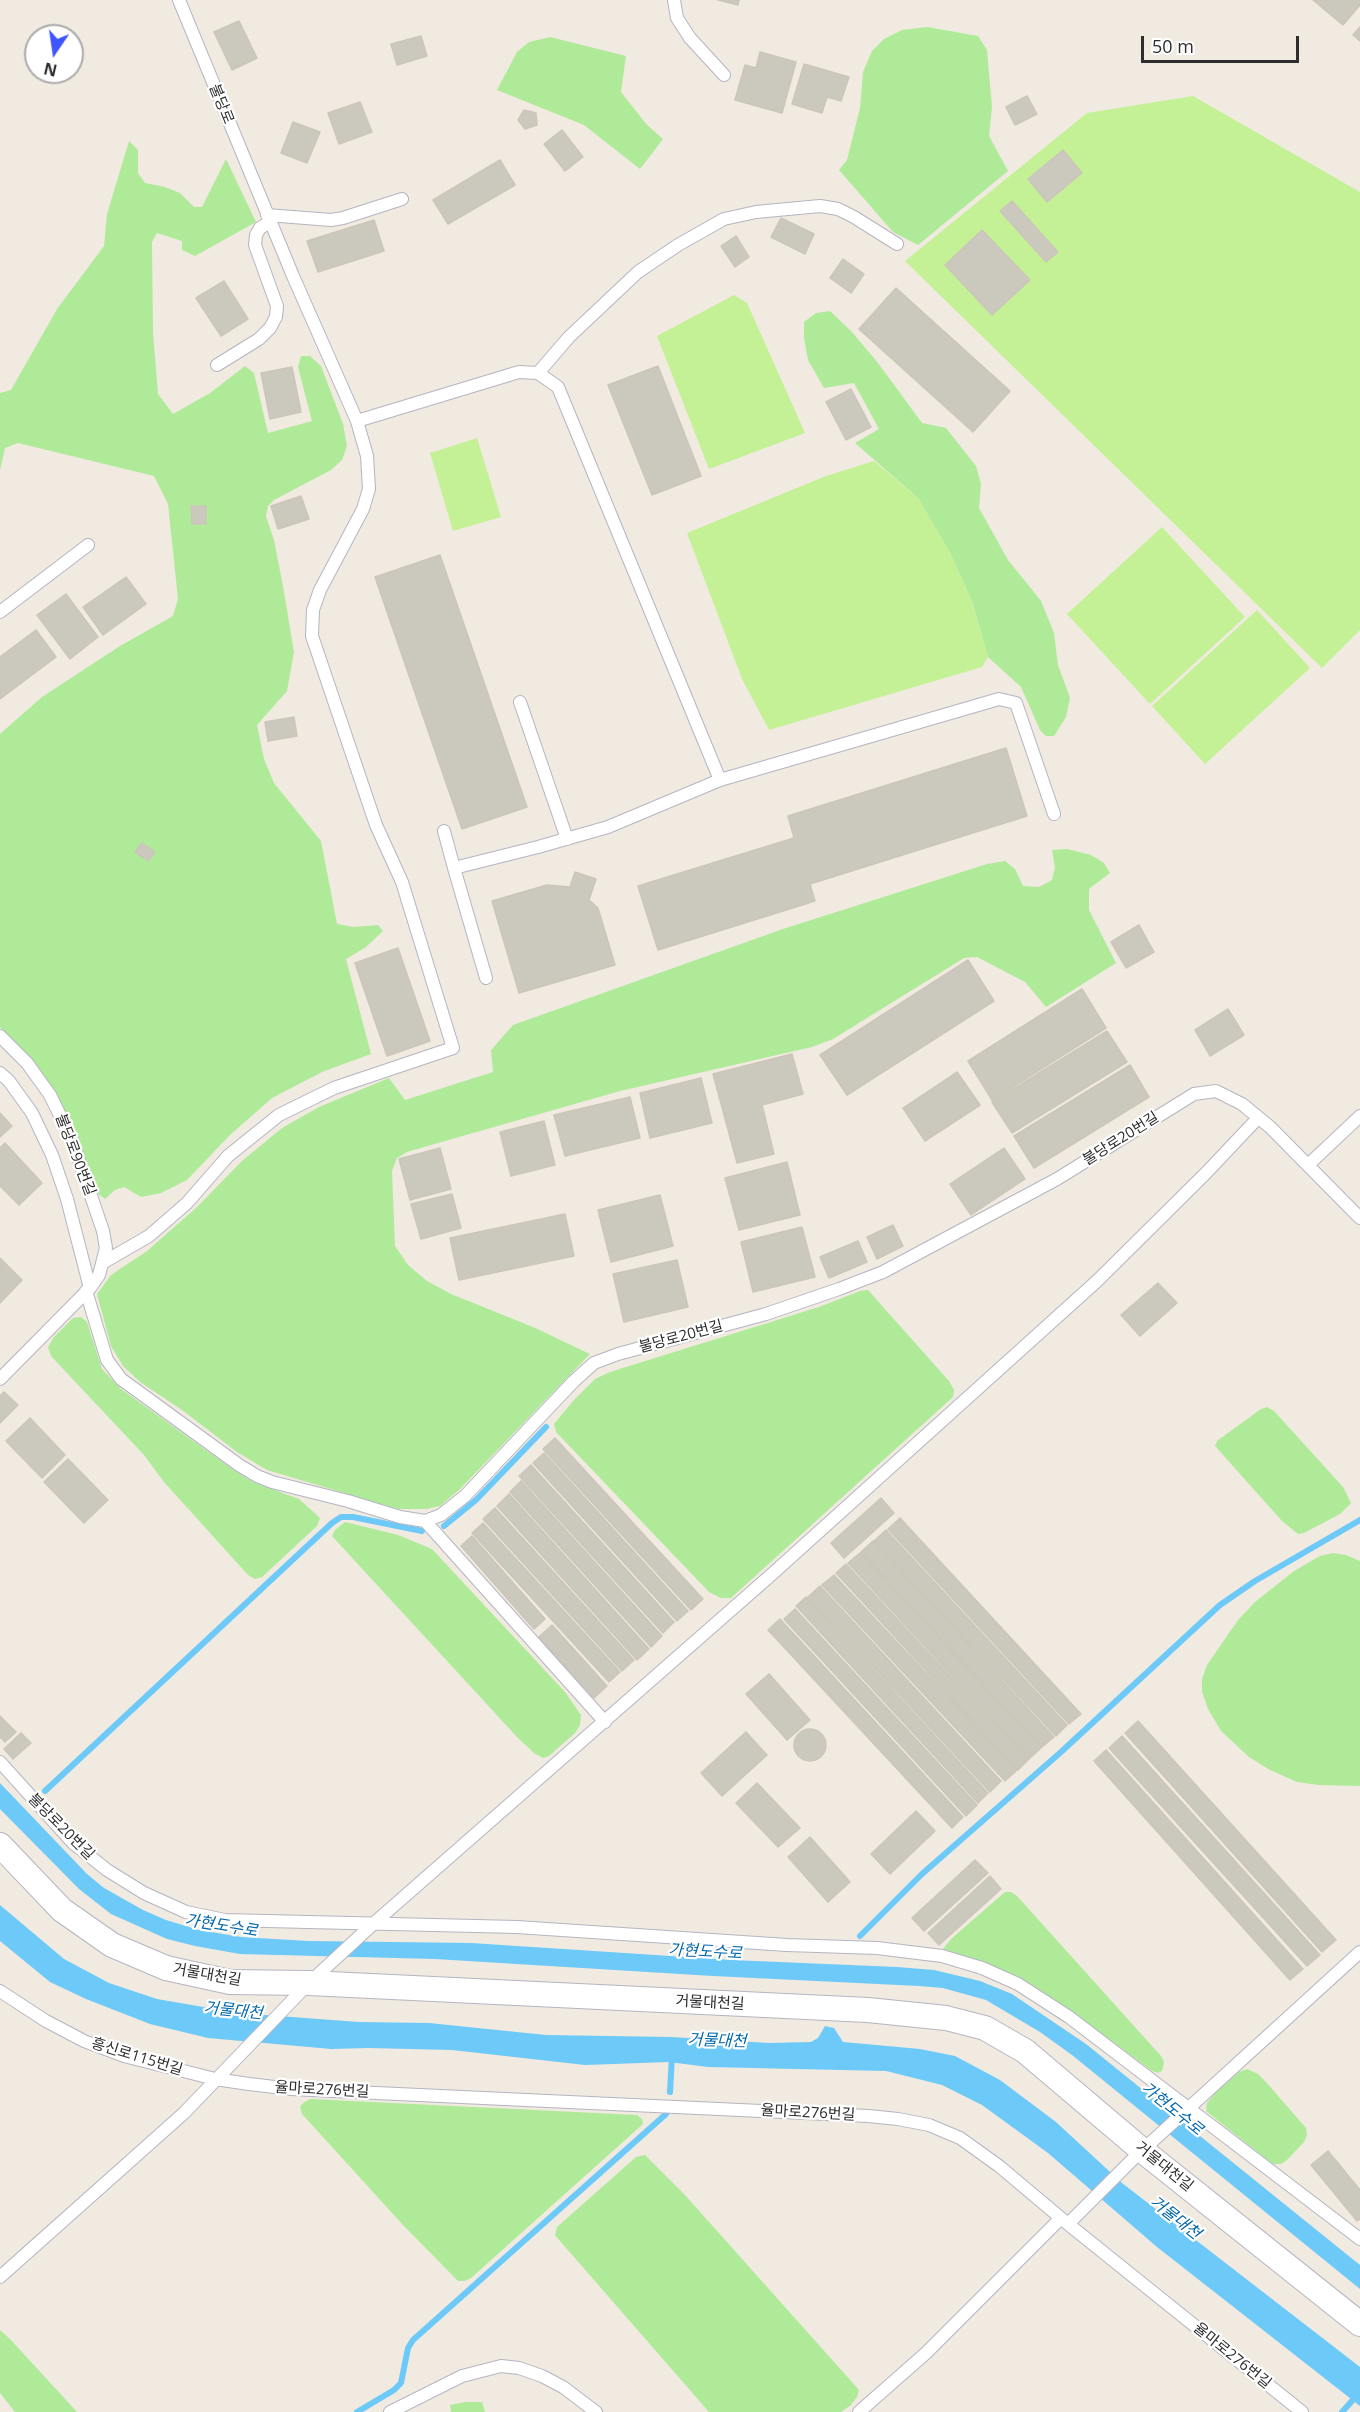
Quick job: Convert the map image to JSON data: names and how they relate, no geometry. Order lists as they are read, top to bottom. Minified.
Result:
{"streets":{"street":["거물대천길"],"lane":["불당로","불당로20번길","불당로90번길","흥신로115번길","율마로276번길"]},"crossings":[["불당로","불당로90번길"],["흥신로115번길","율마로276번길"]],"water":["가현도수로","거물대천"],"scale_bar":"50 m","north":"bottom"}
